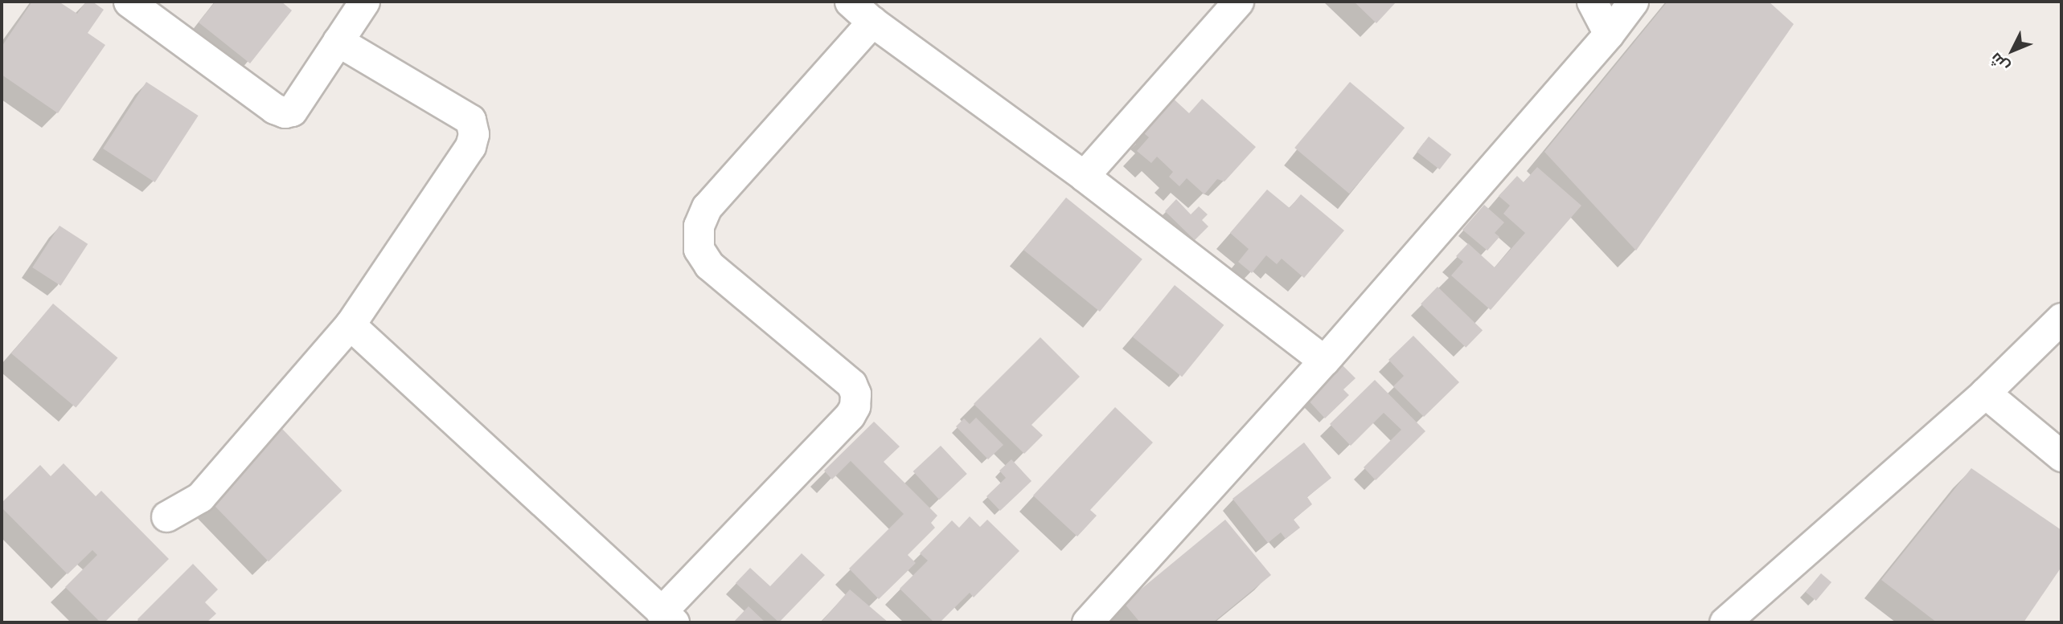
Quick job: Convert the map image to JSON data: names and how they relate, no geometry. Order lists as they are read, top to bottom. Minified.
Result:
{"north":"bottom left"}
